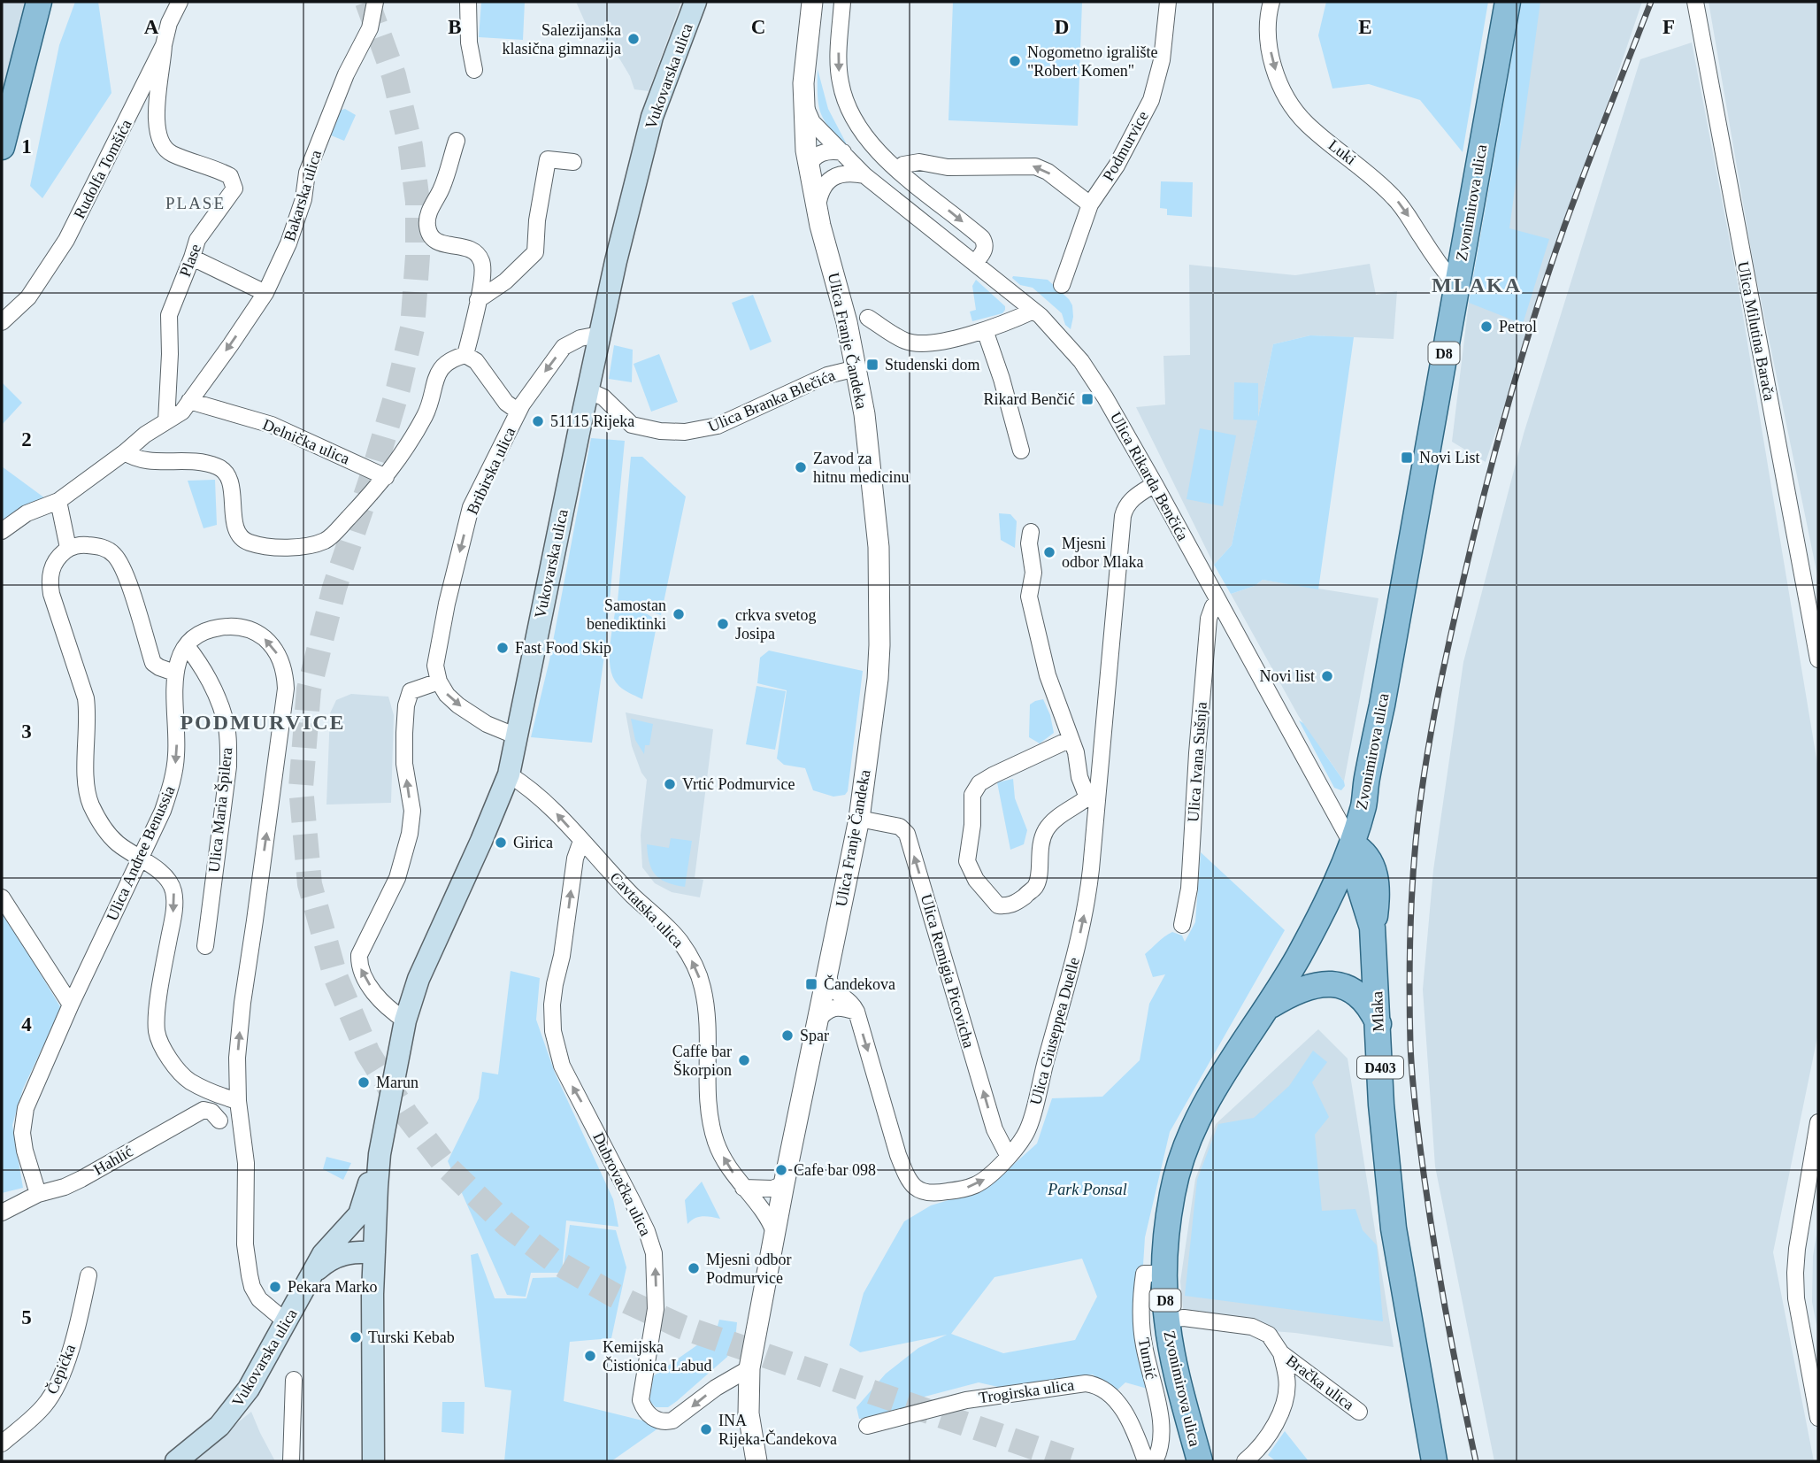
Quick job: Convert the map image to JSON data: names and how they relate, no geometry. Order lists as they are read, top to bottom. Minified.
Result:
{"streets":{"main road":["Vukovarska ulica","Zvonimirova ulica","D8","Mlaka","D403"],"street":["Podmurvice","Luki","Rudolfa Tomšića","Bakarska ulica","Plase","Ulica Milutina Barača","Ulica Franje Čandeka","Ulica Branka Blečića","Delnička ulica","Bribirska ulica","Ulica Rikarda Benčića","Ulica Ivana Sušnja","Ulica Maria Špilera","Ulica Andree Benussia","Cavtatska ulica","Ulica Remigia Picovicha","Ulica Giuseppea Duelle","Hahlić","Dubrovačka ulica","Turnić","Čepićka","Bračka ulica","Trogirska ulica"]},"crossings":[["Vukovarska ulica","Ulica Branka Blečića"],["Vukovarska ulica","Bribirska ulica"],["Vukovarska ulica","Ulica Andree Benussia"],["Vukovarska ulica","Cavtatska ulica"],["Luki","Zvonimirova ulica"],["Rudolfa Tomšića","Plase"],["Bakarska ulica","Plase"],["Bakarska ulica","Delnička ulica"],["Zvonimirova ulica","Ulica Rikarda Benčića"],["Zvonimirova ulica","Mlaka"],["Zvonimirova ulica","Turnić"],["Zvonimirova ulica","Bračka ulica"],["Ulica Franje Čandeka","Ulica Branka Blečića"],["Ulica Franje Čandeka","Ulica Rikarda Benčića"],["Ulica Franje Čandeka","Cavtatska ulica"],["Ulica Franje Čandeka","Ulica Remigia Picovicha"],["Ulica Franje Čandeka","Dubrovačka ulica"],["Ulica Rikarda Benčića","Ulica Ivana Sušnja"],["Ulica Rikarda Benčića","Mlaka"],["Ulica Rikarda Benčića","Ulica Giuseppea Duelle"],["Ulica Maria Špilera","Ulica Andree Benussia"],["Ulica Andree Benussia","Hahlić"],["Cavtatska ulica","Dubrovačka ulica"],["Ulica Remigia Picovicha","Ulica Giuseppea Duelle"]],"one_way":["Luki","Cavtatska ulica","Ulica Remigia Picovicha"],"districts":["PLASE","MLAKA","PODMURVICE"],"parks":["Park Ponsal"],"places":{"other":["Salezijanska klasična gimnazija","Nogometno igralište \"Robert Komen\"","Petrol","51115 Rijeka","Zavod za hitnu medicinu","Mjesni odbor Mlaka","Samostan benediktinki","crkva svetog Josipa","Fast Food Skip","Novi list","Vrtić Podmurvice","Girica","Spar","Caffe bar Škorpion","Marun","Cafe bar 098","Mjesni odbor Podmurvice","Pekara Marko","Turski Kebab","Kemijska Čistionica Labud","INA Rijeka-Čandekova"],"transit":["Studenski dom","Rikard Benčić","Novi List","Čandekova"]},"grid":{"columns":["A","B","C","D","E","F"],"rows":["1","2","3","4","5"]}}
